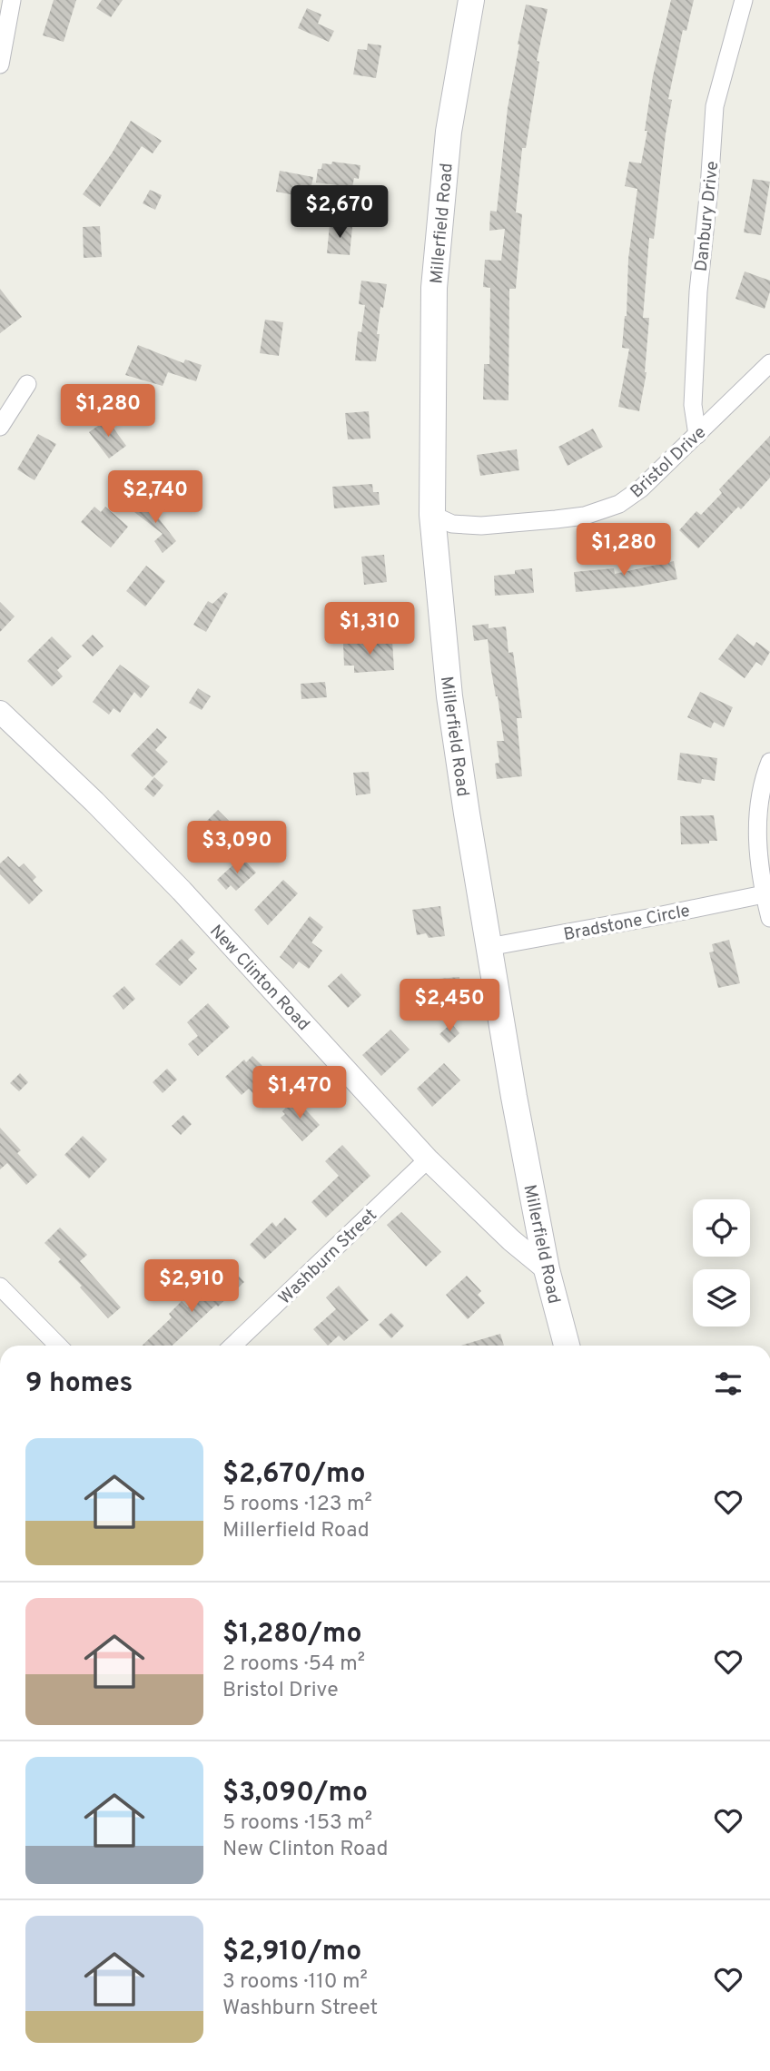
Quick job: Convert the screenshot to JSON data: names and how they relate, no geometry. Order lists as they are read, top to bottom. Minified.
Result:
{"streets":{"main road":["Millerfield Road"],"street":["Danbury Drive","Bristol Drive","Bradstone Circle","New Clinton Road","Washburn Street"]},"crossings":[["Danbury Drive","Bristol Drive"],["Millerfield Road","Bristol Drive"],["Millerfield Road","Bradstone Circle"],["Millerfield Road","New Clinton Road"],["New Clinton Road","Washburn Street"]],"page":{"price":["$2,670","$1,280","$2,740","$1,280","$1,310","$3,090","$2,450","$1,470","$2,910"],"heading":"9 homes","list":[{"name":"$2,670/mo","note":"5 rooms · 123 m² · Millerfield Road"},{"name":"$1,280/mo","note":"2 rooms · 54 m² · Bristol Drive"},{"name":"$3,090/mo","note":"5 rooms · 153 m² · New Clinton Road"},{"name":"$2,910/mo","note":"3 rooms · 110 m² · Washburn Street"}]}}
